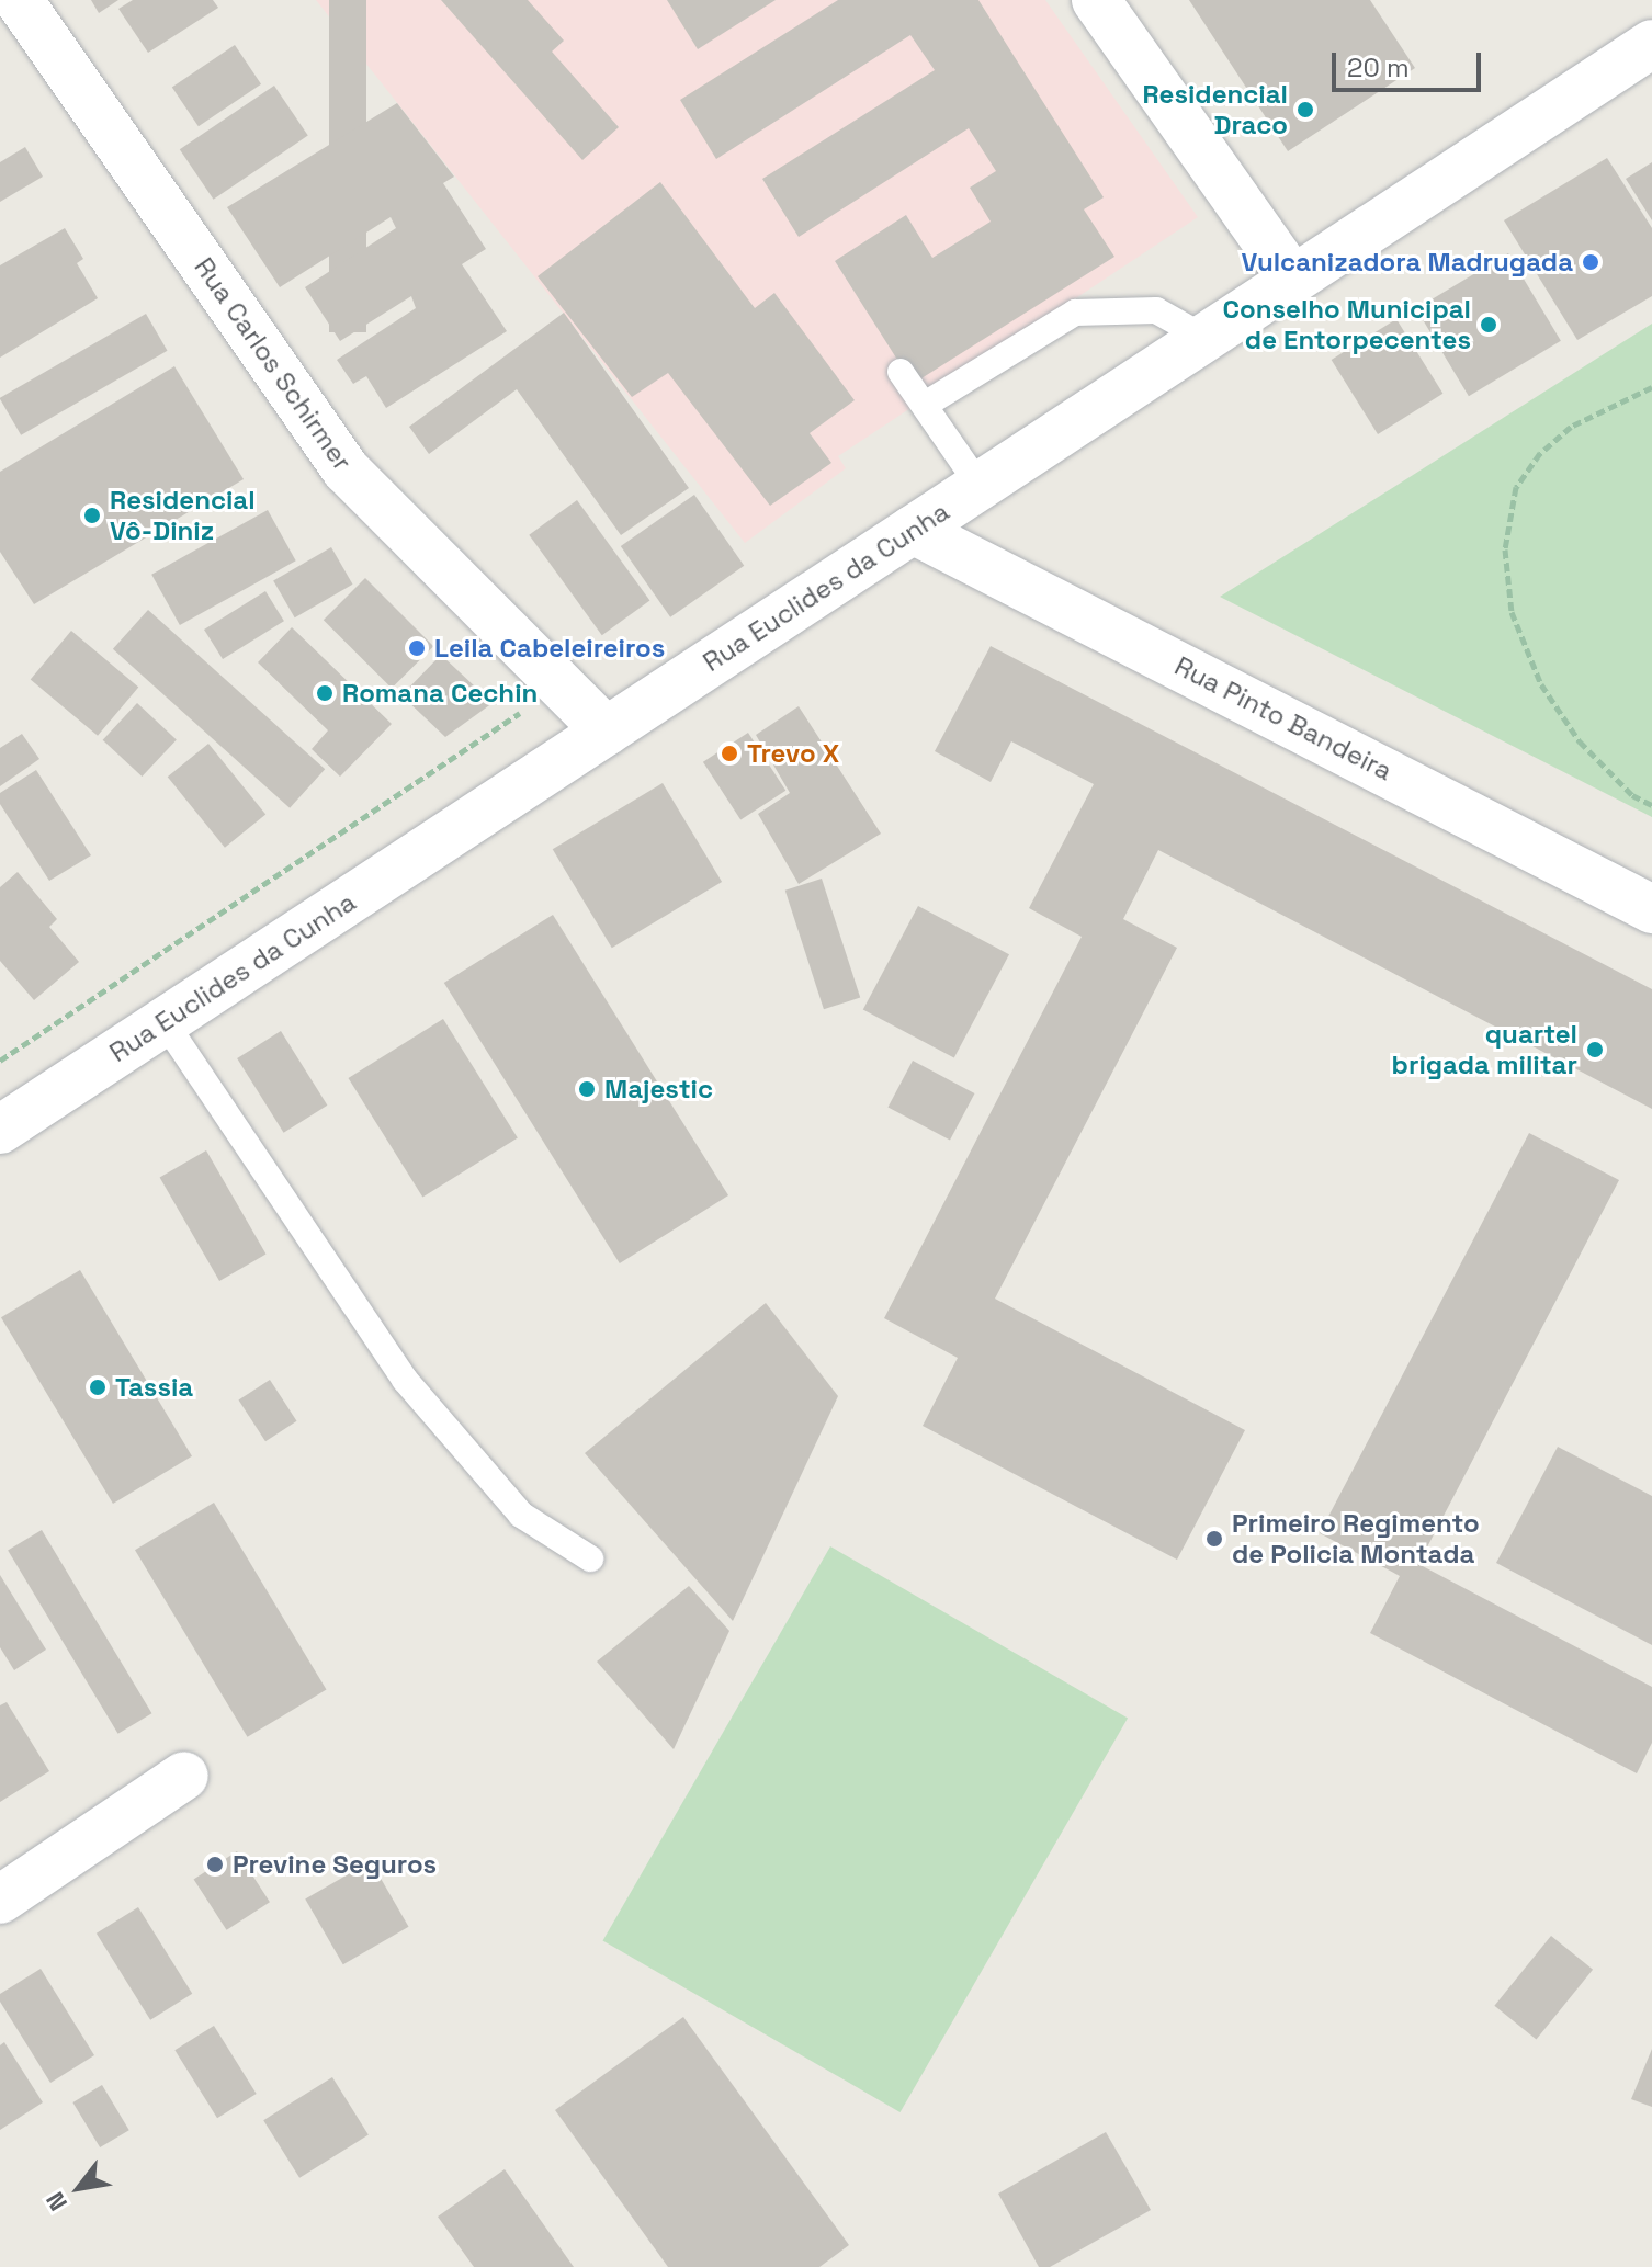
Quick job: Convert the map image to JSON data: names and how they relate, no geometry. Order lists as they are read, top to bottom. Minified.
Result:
{"streets":{"street":["Rua Carlos Schirmer","Rua Euclides da Cunha","Rua Pinto Bandeira"]},"crossings":[["Rua Carlos Schirmer","Rua Euclides da Cunha"],["Rua Euclides da Cunha","Rua Pinto Bandeira"]],"places":["Residencial Draco","Vulcanizadora Madrugada","Conselho Municipal de Entorpecentes","Residencial Vô-Diniz","Leila Cabeleireiros","Romana Cechin","Trevo X","quartel brigada militar","Majestic","Tassia","Primeiro Regimento de Policia Montada","Previne Seguros"],"scale_bar":"20 m","north":"bottom left"}
